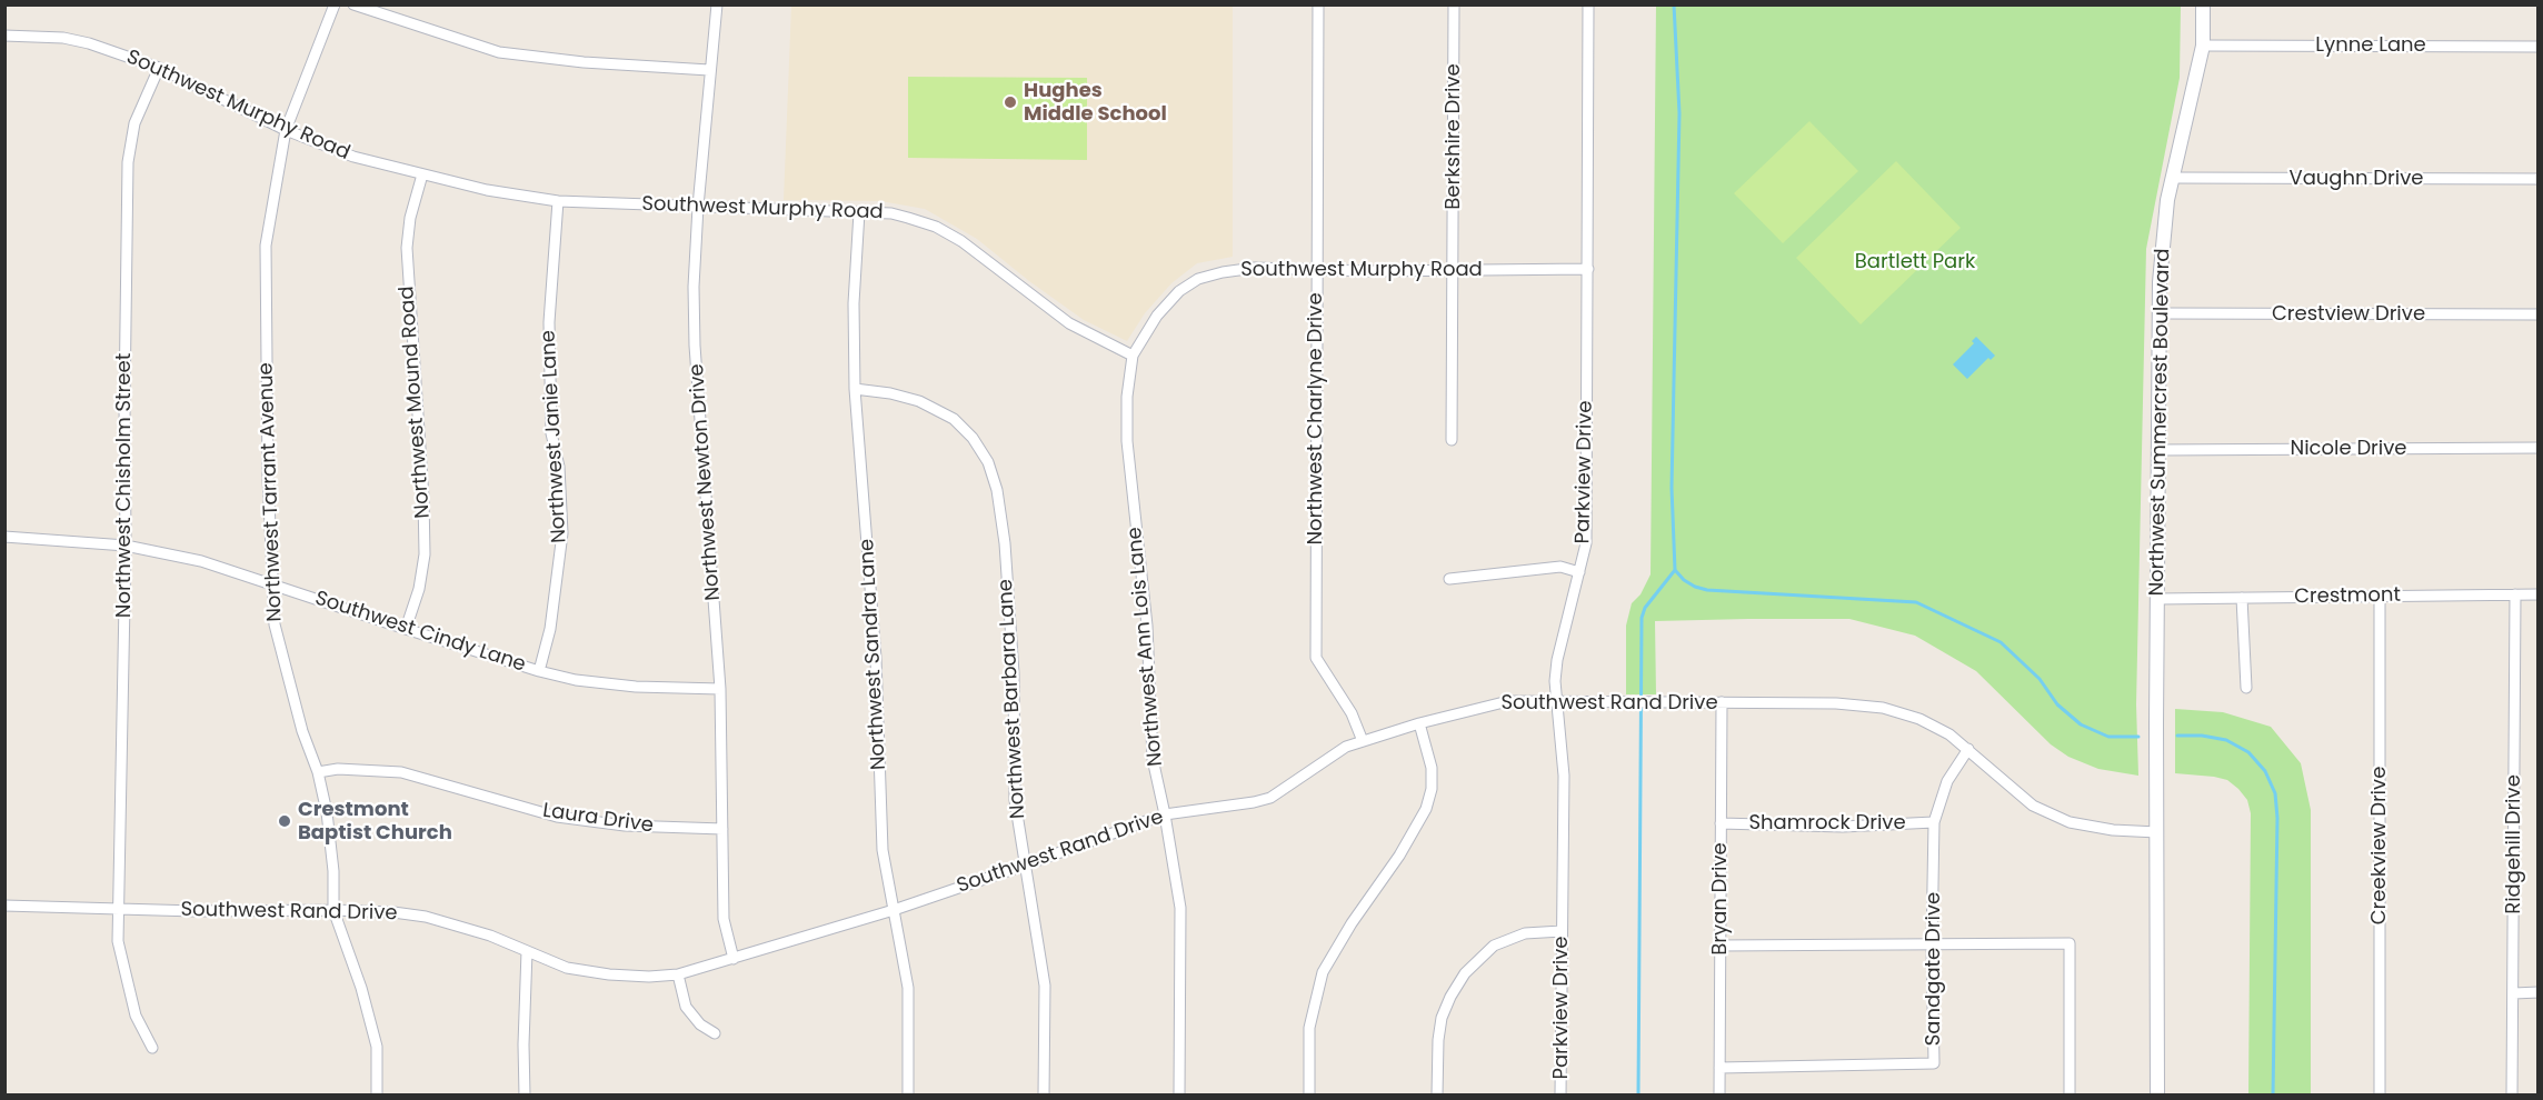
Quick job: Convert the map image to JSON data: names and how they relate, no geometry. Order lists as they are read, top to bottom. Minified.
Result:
{"streets":{"street":["Lynne Lane","Southwest Murphy Road","Berkshire Drive","Vaughn Drive","Crestview Drive","Northwest Mound Road","Northwest Charlyne Drive","Northwest Summercrest Boulevard","Northwest Janie Lane","Nicole Drive","Parkview Drive","Northwest Newton Drive","Northwest Chisholm Street","Northwest Tarrant Avenue","Crestmont","Southwest Cindy Lane","Northwest Ann Lois Lane","Northwest Sandra Lane","Northwest Barbara Lane","Southwest Rand Drive","Laura Drive","Shamrock Drive","Ridgehill Drive","Creekview Drive","Bryan Drive","Sandgate Drive"]},"crossings":[["Lynne Lane","Northwest Summercrest Boulevard"],["Southwest Murphy Road","Berkshire Drive"],["Southwest Murphy Road","Northwest Mound Road"],["Southwest Murphy Road","Northwest Charlyne Drive"],["Southwest Murphy Road","Northwest Janie Lane"],["Southwest Murphy Road","Parkview Drive"],["Southwest Murphy Road","Northwest Newton Drive"],["Southwest Murphy Road","Northwest Chisholm Street"],["Southwest Murphy Road","Northwest Tarrant Avenue"],["Southwest Murphy Road","Northwest Ann Lois Lane"],["Southwest Murphy Road","Northwest Sandra Lane"],["Vaughn Drive","Northwest Summercrest Boulevard"],["Crestview Drive","Northwest Summercrest Boulevard"],["Northwest Mound Road","Southwest Cindy Lane"],["Northwest Charlyne Drive","Southwest Rand Drive"],["Northwest Summercrest Boulevard","Nicole Drive"],["Northwest Summercrest Boulevard","Crestmont"],["Northwest Summercrest Boulevard","Southwest Rand Drive"],["Northwest Janie Lane","Southwest Cindy Lane"],["Parkview Drive","Southwest Rand Drive"],["Northwest Newton Drive","Southwest Cindy Lane"],["Northwest Newton Drive","Southwest Rand Drive"],["Northwest Newton Drive","Laura Drive"],["Northwest Chisholm Street","Southwest Cindy Lane"],["Northwest Chisholm Street","Southwest Rand Drive"],["Northwest Tarrant Avenue","Southwest Cindy Lane"],["Northwest Tarrant Avenue","Southwest Rand Drive"],["Northwest Tarrant Avenue","Laura Drive"],["Crestmont","Ridgehill Drive"],["Crestmont","Creekview Drive"],["Northwest Ann Lois Lane","Southwest Rand Drive"],["Northwest Sandra Lane","Northwest Barbara Lane"],["Northwest Sandra Lane","Southwest Rand Drive"],["Northwest Barbara Lane","Southwest Rand Drive"],["Southwest Rand Drive","Bryan Drive"],["Southwest Rand Drive","Sandgate Drive"],["Shamrock Drive","Bryan Drive"],["Shamrock Drive","Sandgate Drive"],["Bryan Drive","Sandgate Drive"]],"parks":["Bartlett Park"],"places":["Hughes Middle School","Crestmont Baptist Church"]}
